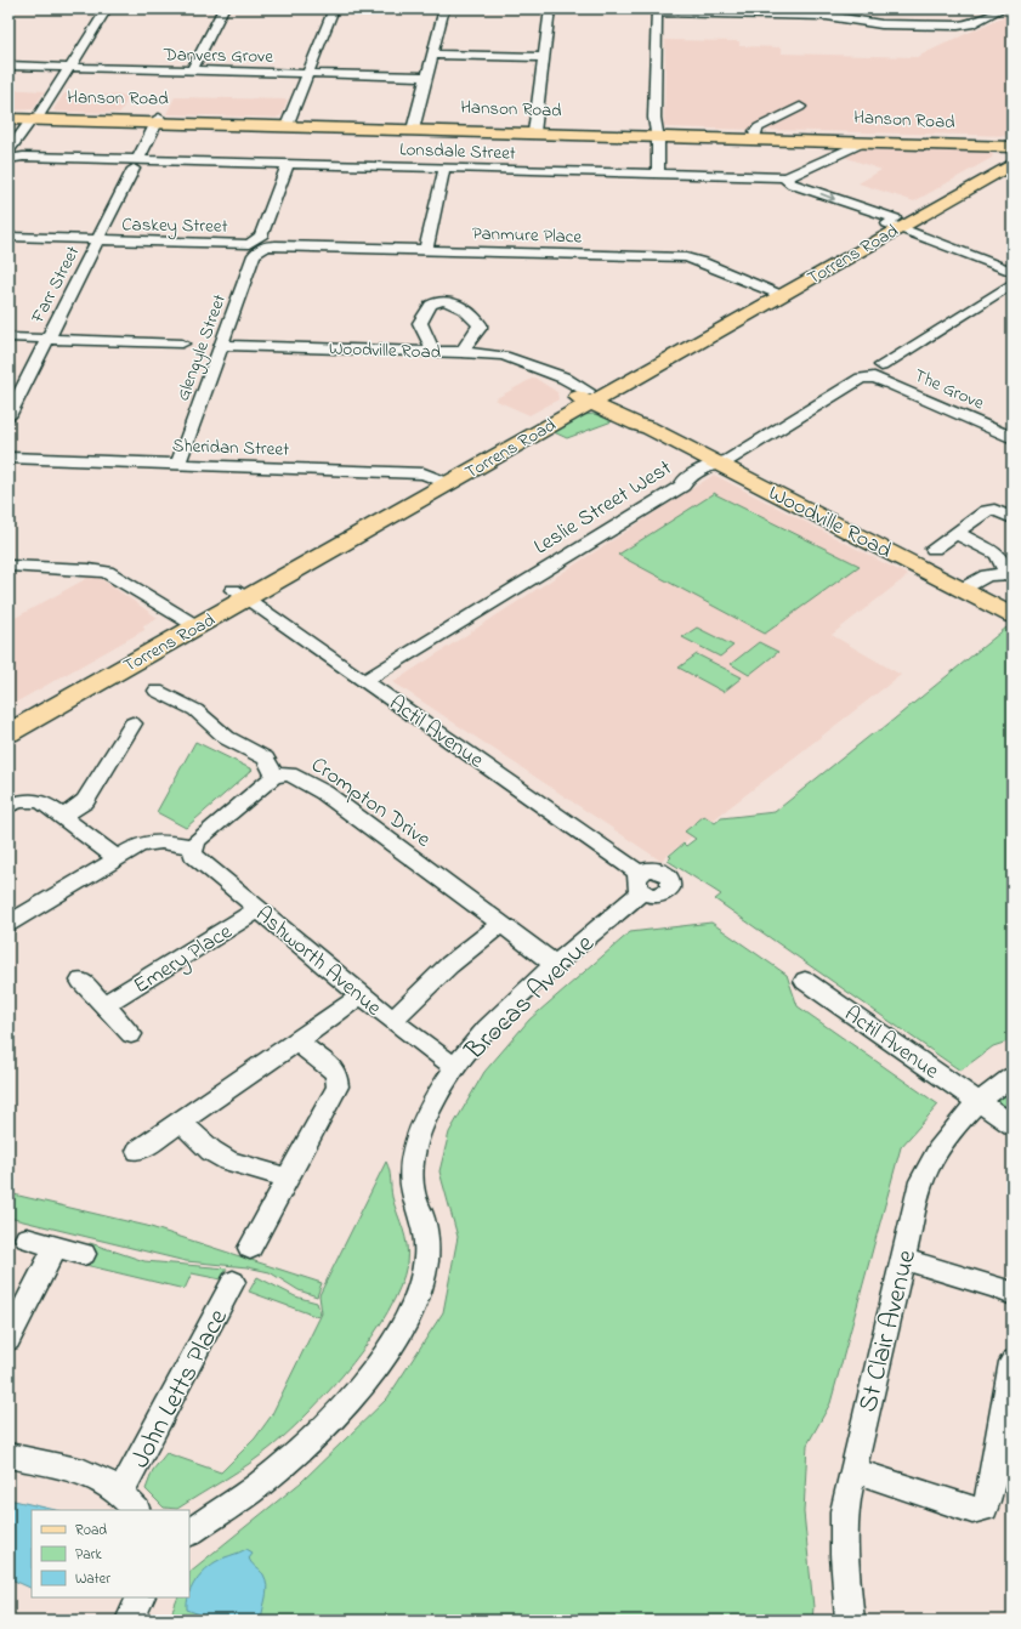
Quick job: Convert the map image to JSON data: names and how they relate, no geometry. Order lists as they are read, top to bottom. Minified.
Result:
{"streets":{"main road":["Hanson Road","Torrens Road","Woodville Road"],"street":["Danvers Grove","Lonsdale Street","Caskey Street","Panmure Place","Farr Street","Glengyle Street","The Grove","Sheridan Street","Leslie Street West","Actil Avenue","Crompton Drive","Emery Place","Ashworth Avenue","Brocas Avenue","St Clair Avenue","John Letts Place"]},"crossings":[["Hanson Road","Torrens Road"],["Hanson Road","Farr Street"],["Lonsdale Street","Caskey Street"],["Lonsdale Street","Farr Street"],["Caskey Street","Farr Street"],["Panmure Place","Torrens Road"],["Panmure Place","Glengyle Street"],["Torrens Road","Woodville Road"],["Torrens Road","Sheridan Street"],["Torrens Road","Actil Avenue"],["Glengyle Street","Woodville Road"],["Glengyle Street","Sheridan Street"],["Woodville Road","Leslie Street West"],["The Grove","Leslie Street West"],["Leslie Street West","Actil Avenue"],["Actil Avenue","Brocas Avenue"],["Actil Avenue","St Clair Avenue"],["Crompton Drive","Brocas Avenue"],["Emery Place","Ashworth Avenue"],["Ashworth Avenue","Brocas Avenue"]],"legend":["Road","Park","Water"]}
